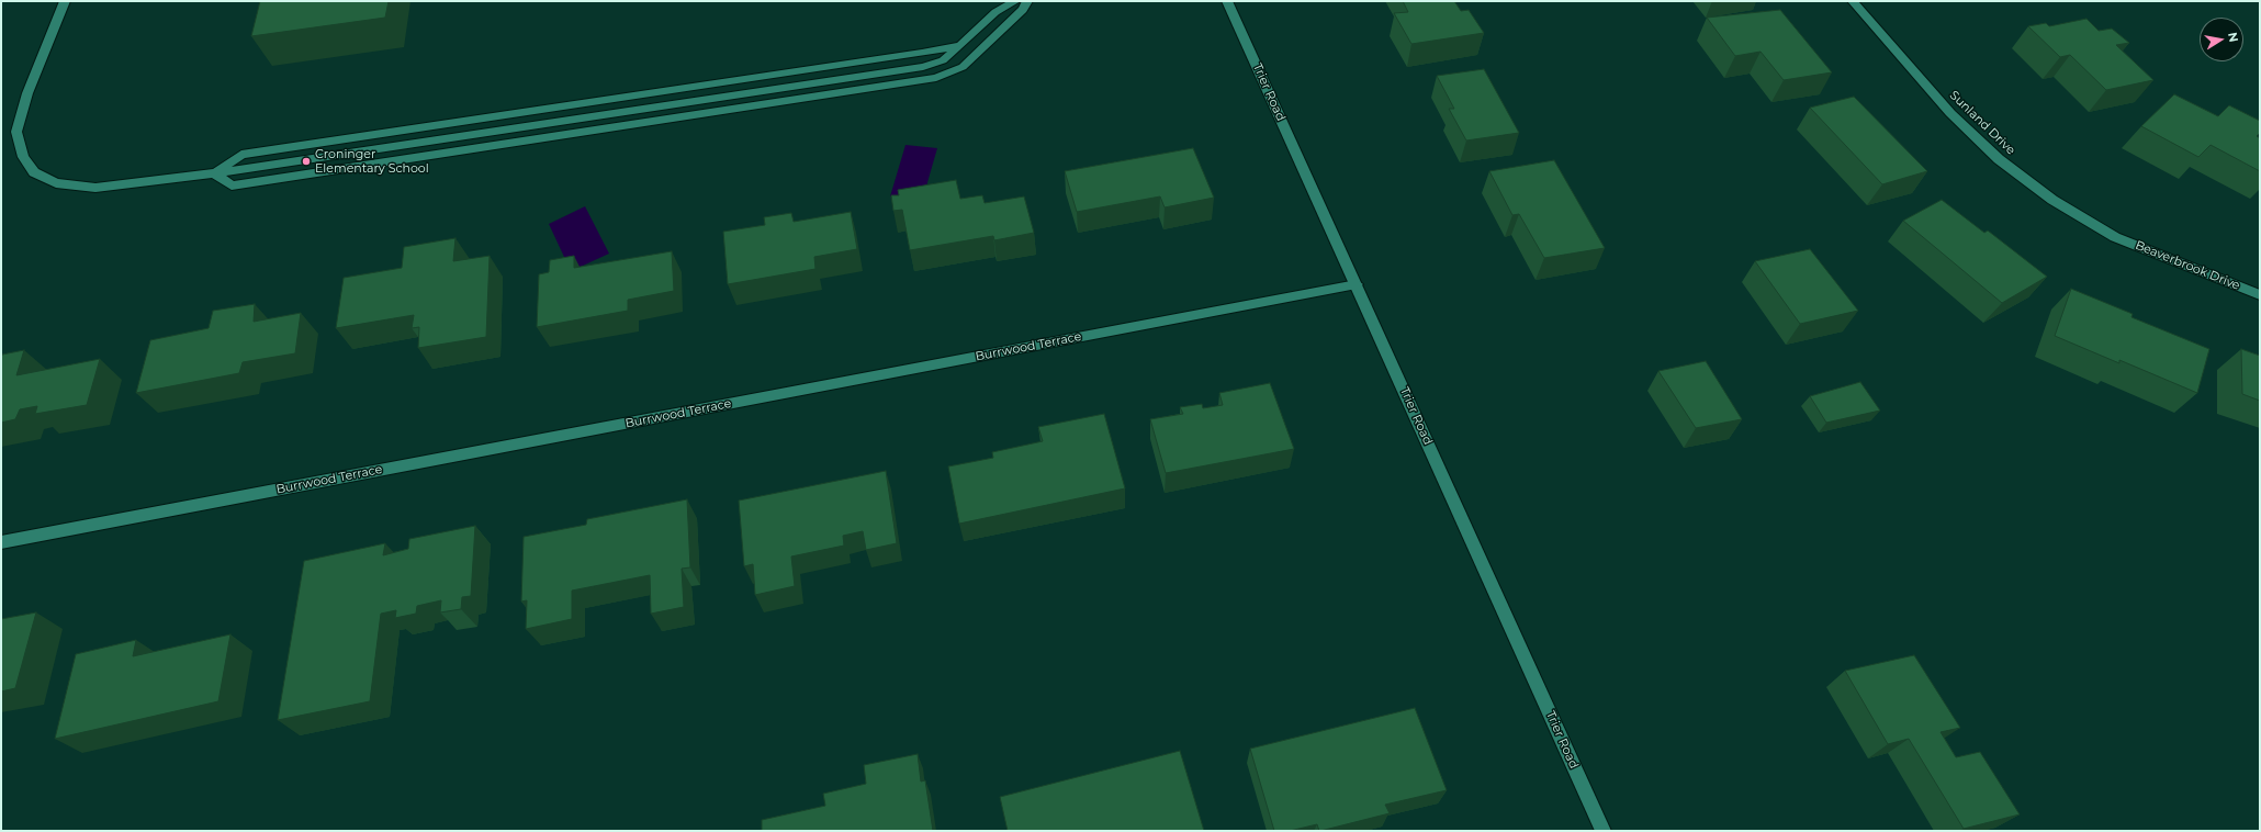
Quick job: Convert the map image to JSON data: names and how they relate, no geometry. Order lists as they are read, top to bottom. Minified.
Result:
{"streets":{"street":["Trier Road","Sunland Drive","Beaverbrook Drive","Burrwood Terrace"]},"crossings":[["Trier Road","Burrwood Terrace"],["Sunland Drive","Beaverbrook Drive"]],"places":["Croninger Elementary School"],"north":"right"}
